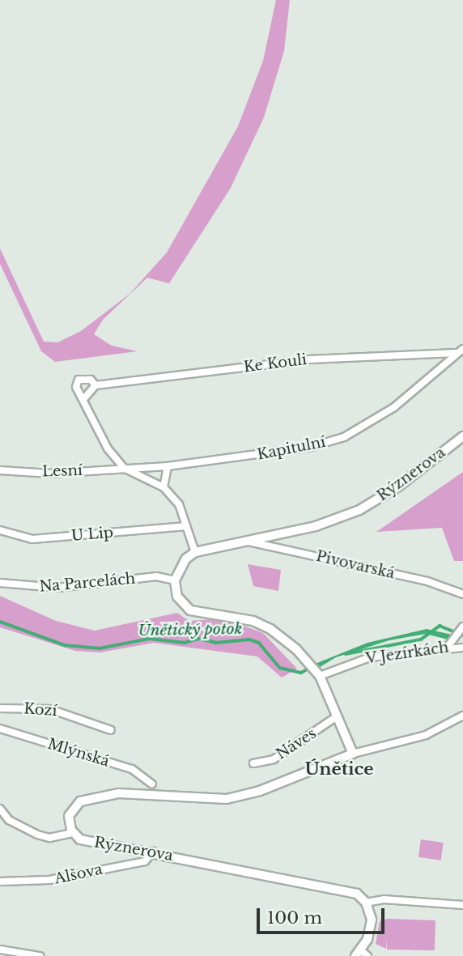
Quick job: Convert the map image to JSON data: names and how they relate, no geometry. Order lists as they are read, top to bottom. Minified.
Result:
{"streets":{"street":["Ke Kouli","Kapitulní","Lesní","Rýznerova","U Lip","Pivovarská","Na Parcelách","V Jezírkách","Kozí","Náves","Mlýnská","Alšova"]},"crossings":[["Ke Kouli","Kapitulní"],["Kapitulní","Lesní"],["Rýznerova","Pivovarská"],["Rýznerova","Alšova"]],"districts":["Únětice"],"water":["Únětický potok"],"scale_bar":"100 m"}
